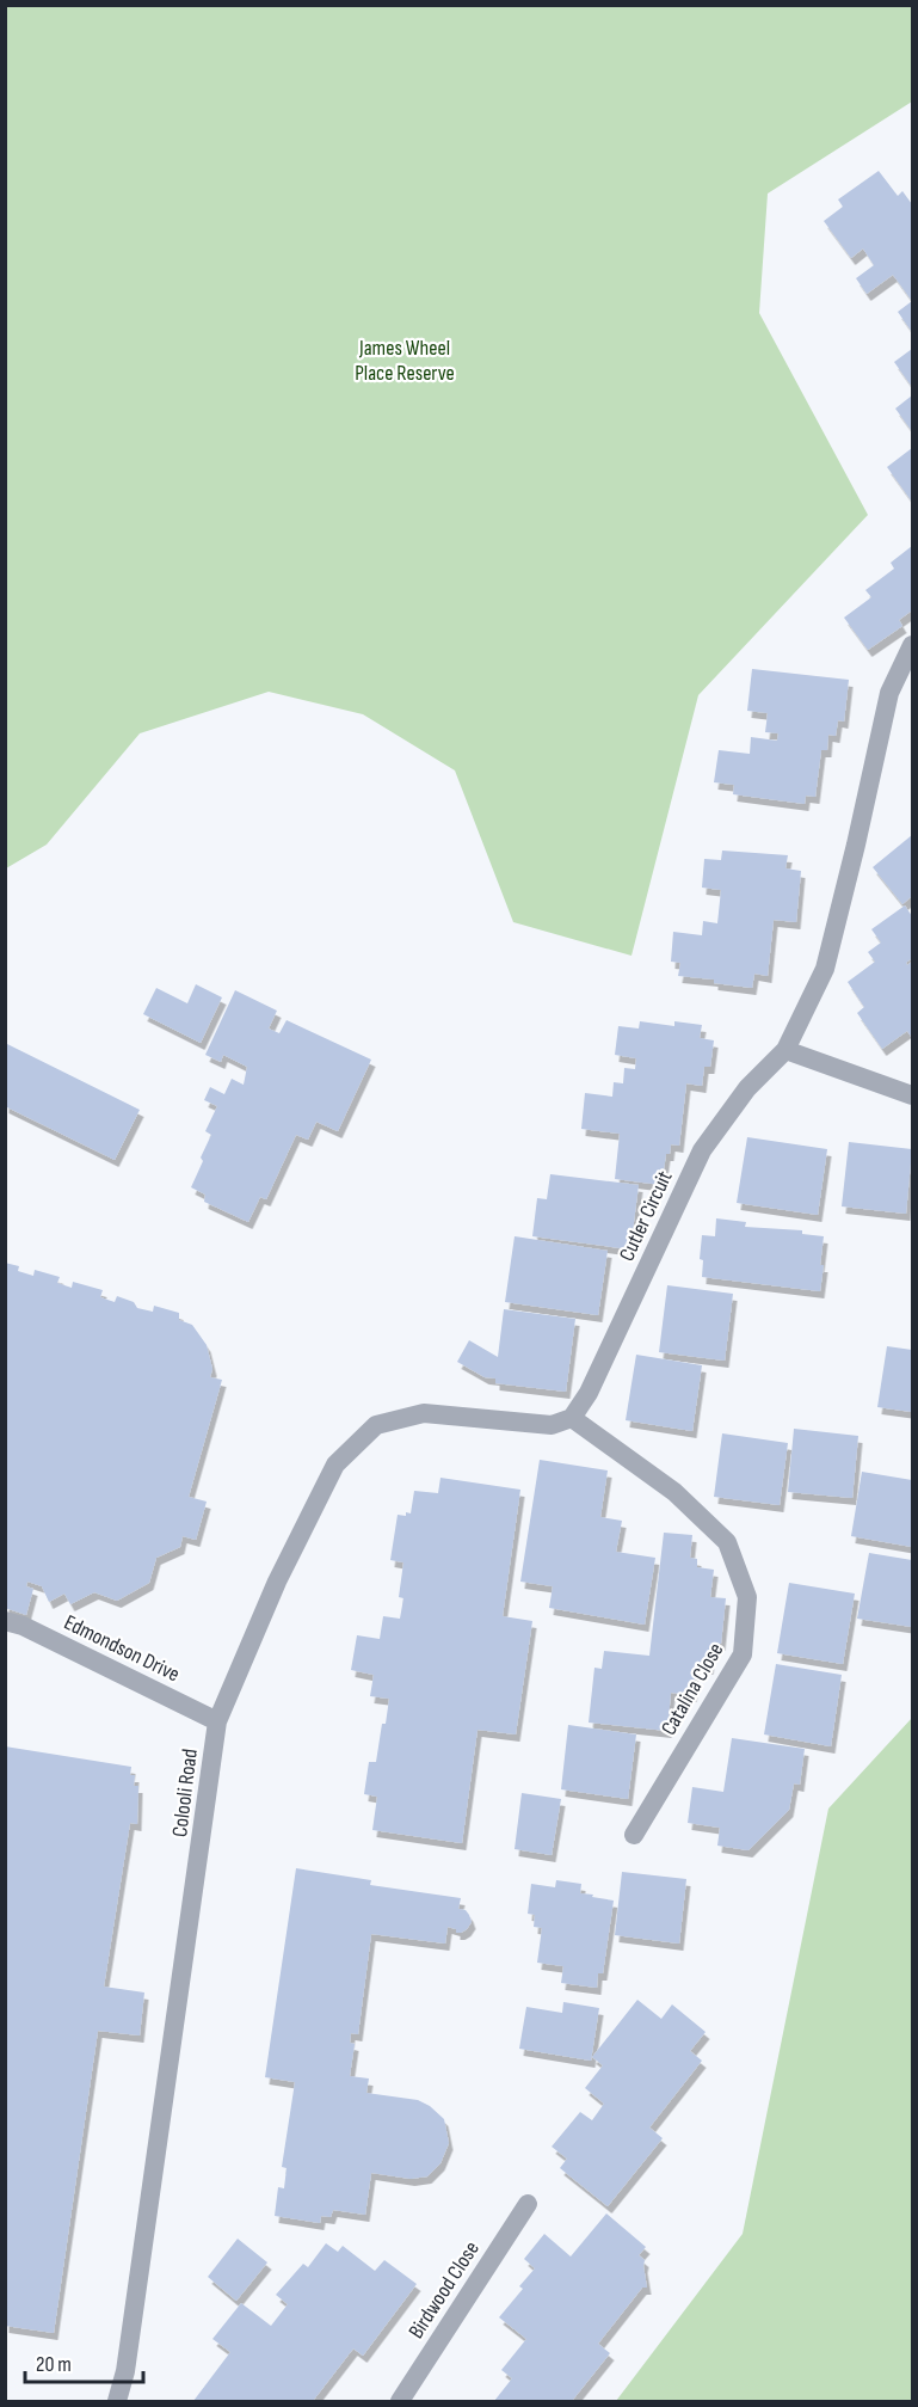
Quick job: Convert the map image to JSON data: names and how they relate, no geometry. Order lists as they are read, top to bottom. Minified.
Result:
{"streets":{"street":["Cutler Circuit","Edmondson Drive","Catalina Close","Colooli Road","Birdwood Close"]},"crossings":[["Cutler Circuit","Catalina Close"],["Cutler Circuit","Colooli Road"],["Edmondson Drive","Colooli Road"],["Catalina Close","Colooli Road"]],"parks":["James Wheel Place Reserve"],"scale_bar":"20 m"}
